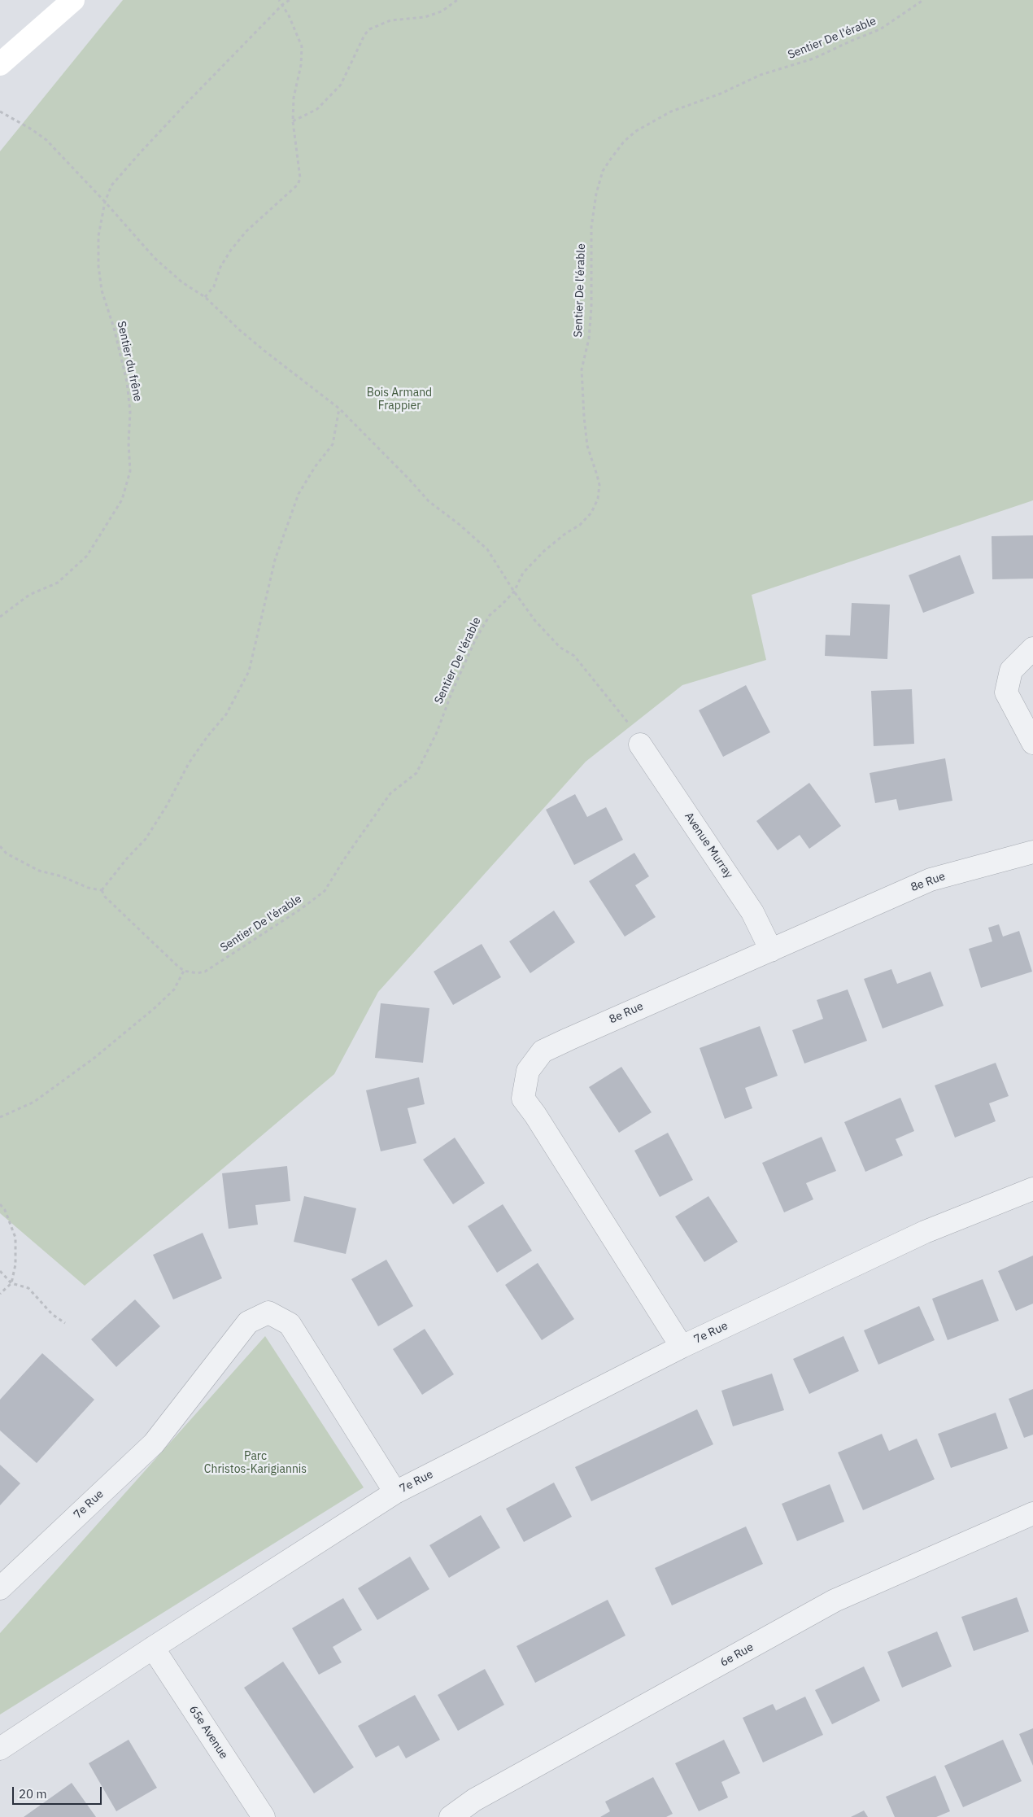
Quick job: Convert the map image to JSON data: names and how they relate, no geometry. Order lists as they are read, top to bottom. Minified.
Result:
{"streets":{"street":["Avenue Murray","8e Rue","7e Rue","6e Rue","65e Avenue"],"path":["Sentier De l'érable","Sentier du frêne"]},"crossings":[["Avenue Murray","8e Rue"],["8e Rue","7e Rue"],["7e Rue","65e Avenue"]],"parks":["Bois Armand Frappier","Parc Christos-Karigiannis"],"scale_bar":"20 m"}
